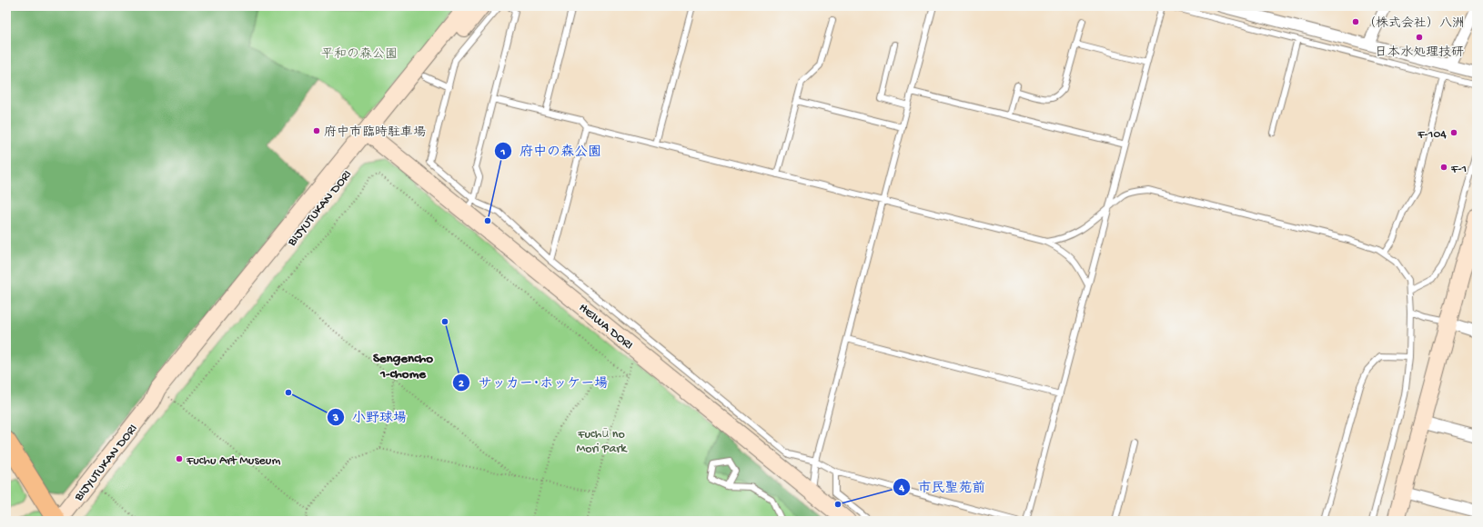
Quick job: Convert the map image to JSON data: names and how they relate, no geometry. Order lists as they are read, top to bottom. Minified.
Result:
{"streets":{"street":["BIJYUTUKAN DORI","HEIWA DORI"]},"crossings":[["BIJYUTUKAN DORI","HEIWA DORI"]],"districts":["Sengencho 1-chome"],"parks":["平和の森公園","Fuchū no Mori Park"],"places":["（株式会社）八洲","日本水処理技研","府中市臨時駐車場","F-104","F-1","府中の森公園","サッカー･ホッケー場","小野球場","Fuchu Art Museum","市民聖苑前"]}
